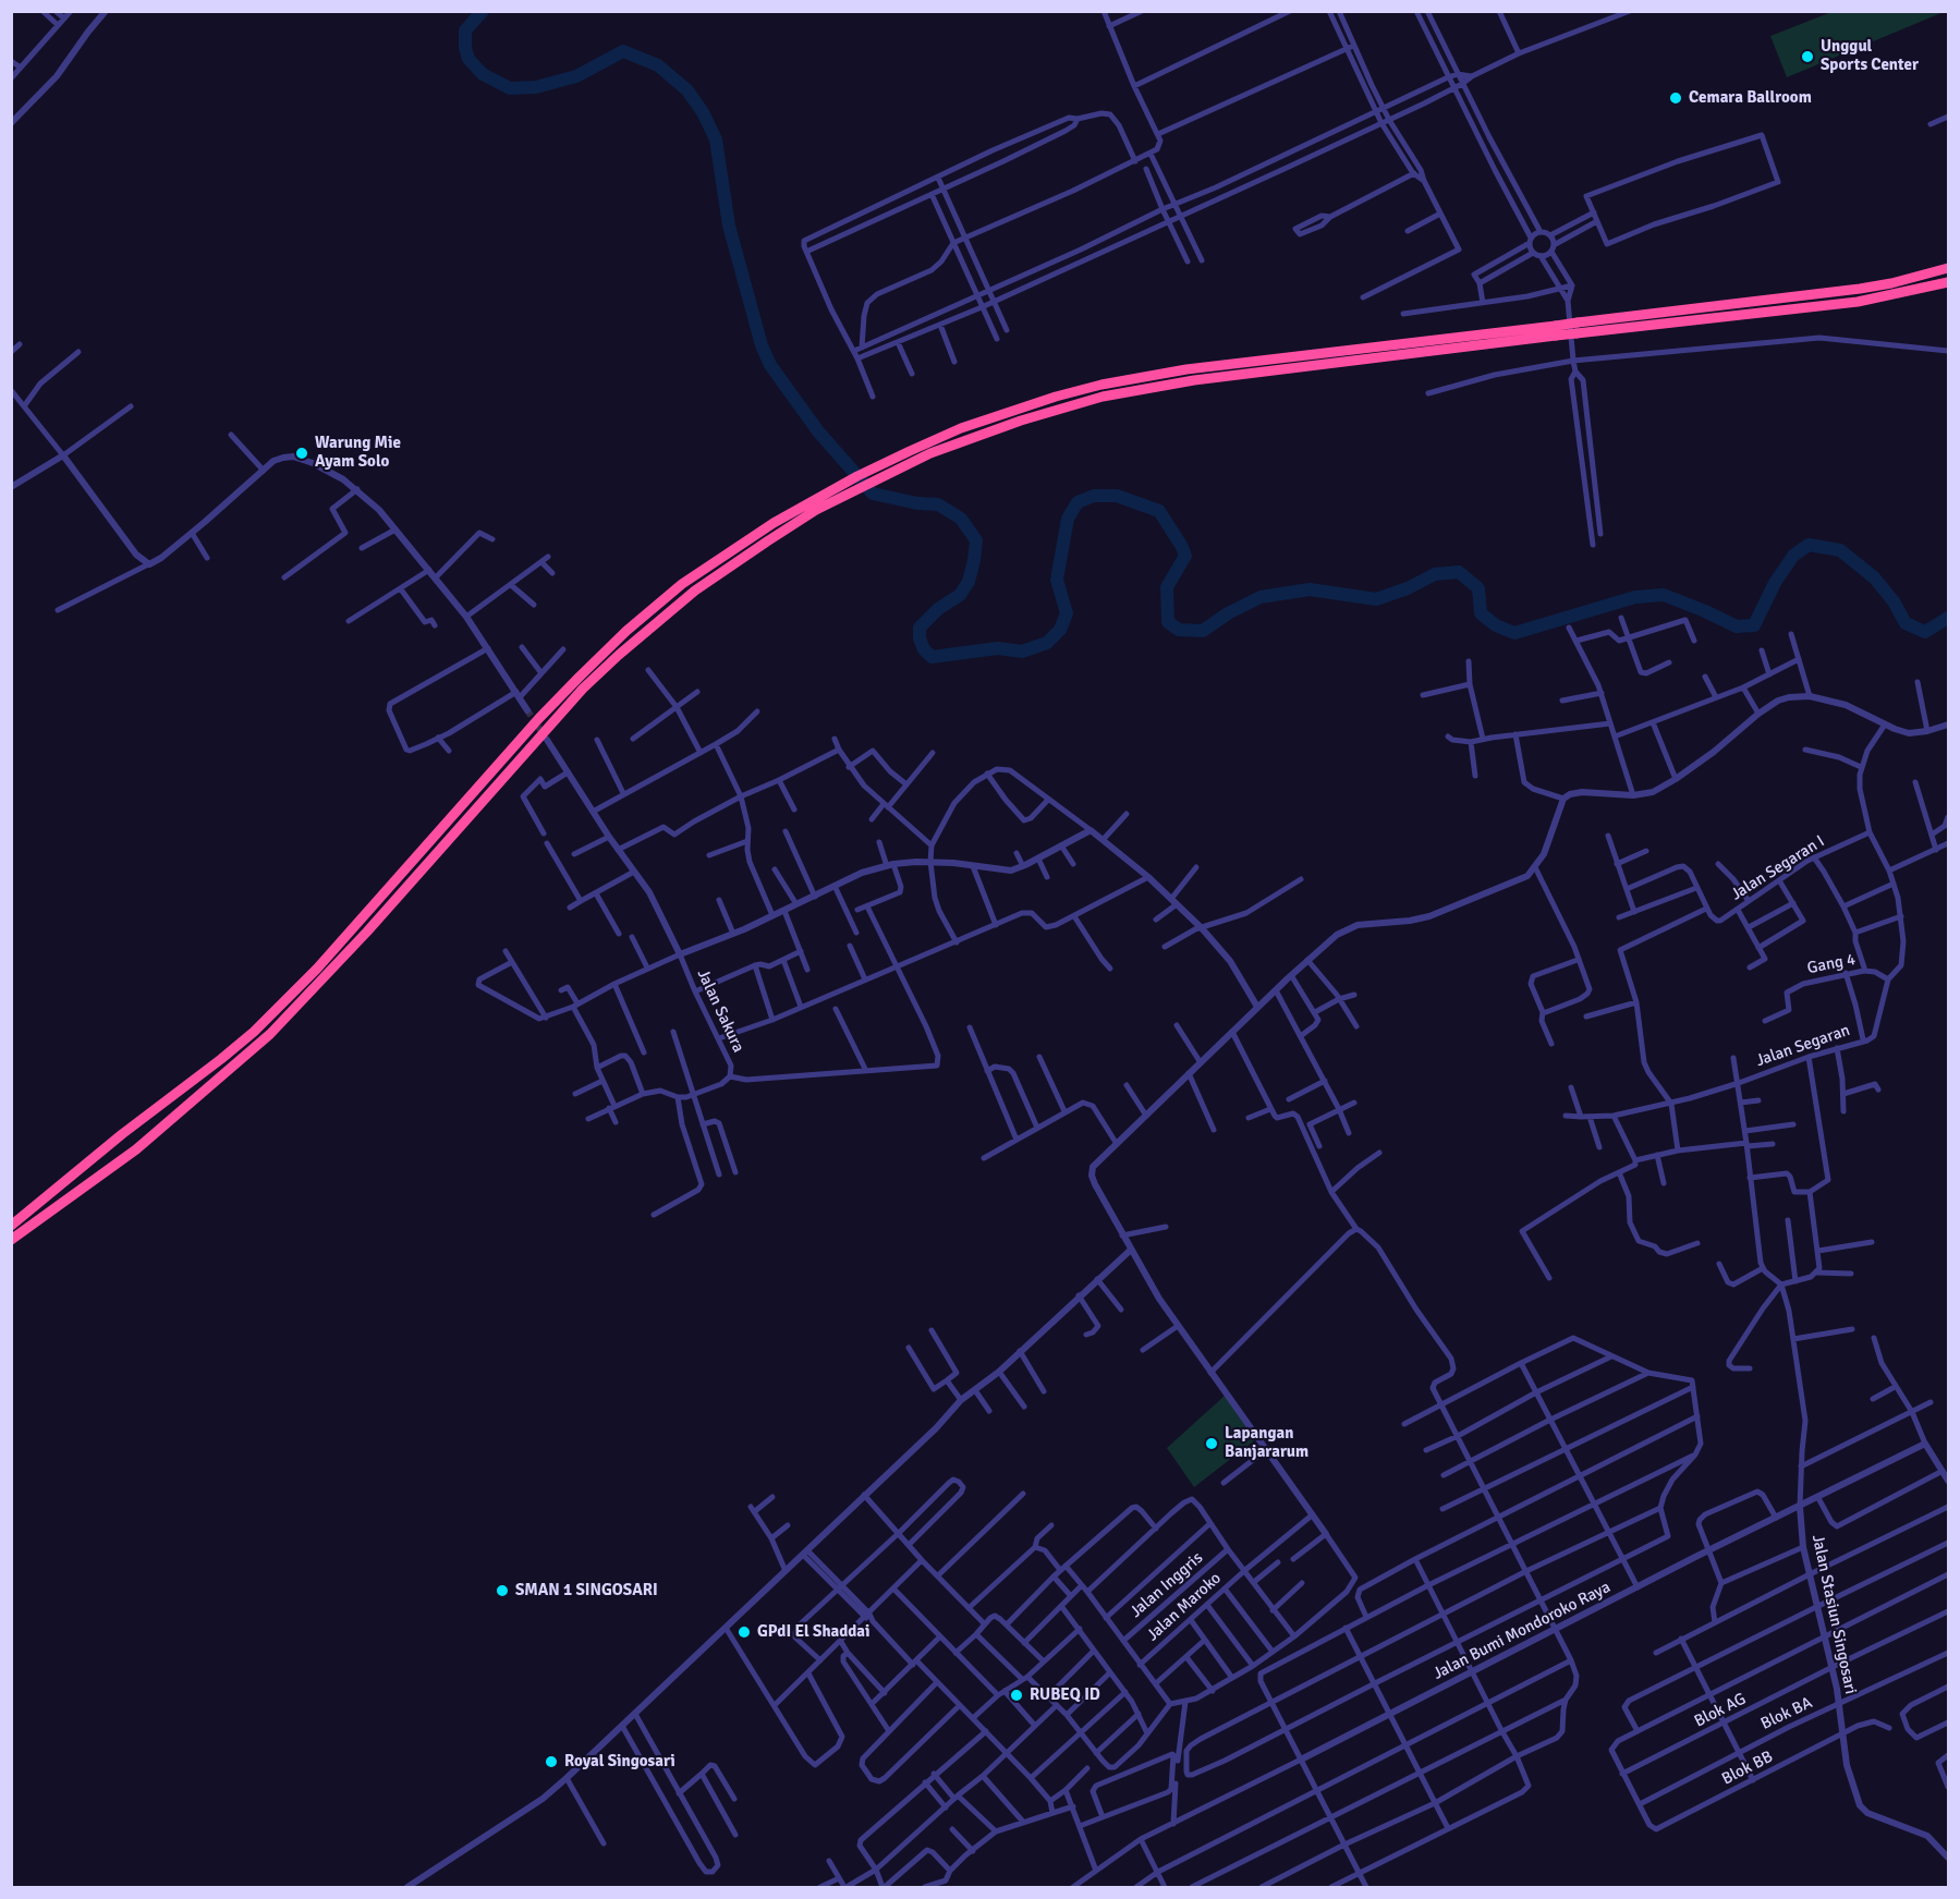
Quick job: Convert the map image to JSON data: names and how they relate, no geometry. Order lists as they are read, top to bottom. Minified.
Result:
{"streets":{"street":["Jalan Segaran I","Gang 4","Jalan Sakura","Jalan Segaran","Jalan Inggris","Jalan Maroko","Jalan Stasiun Singosari","Jalan Bumi Mondoroko Raya","Blok AG","Blok BA","Blok BB"]},"crossings":[["Jalan Segaran I","Jalan Segaran"],["Gang 4","Jalan Segaran"],["Jalan Stasiun Singosari","Jalan Bumi Mondoroko Raya"],["Jalan Stasiun Singosari","Blok AG"],["Jalan Stasiun Singosari","Blok BA"],["Jalan Stasiun Singosari","Blok BB"],["Blok BA","Blok BB"]],"places":["Unggul Sports Center","Cemara Ballroom","Warung Mie Ayam Solo","Lapangan Banjararum","SMAN 1 SINGOSARI","GPdI El Shaddai","RUBEQ ID","Royal Singosari"]}
